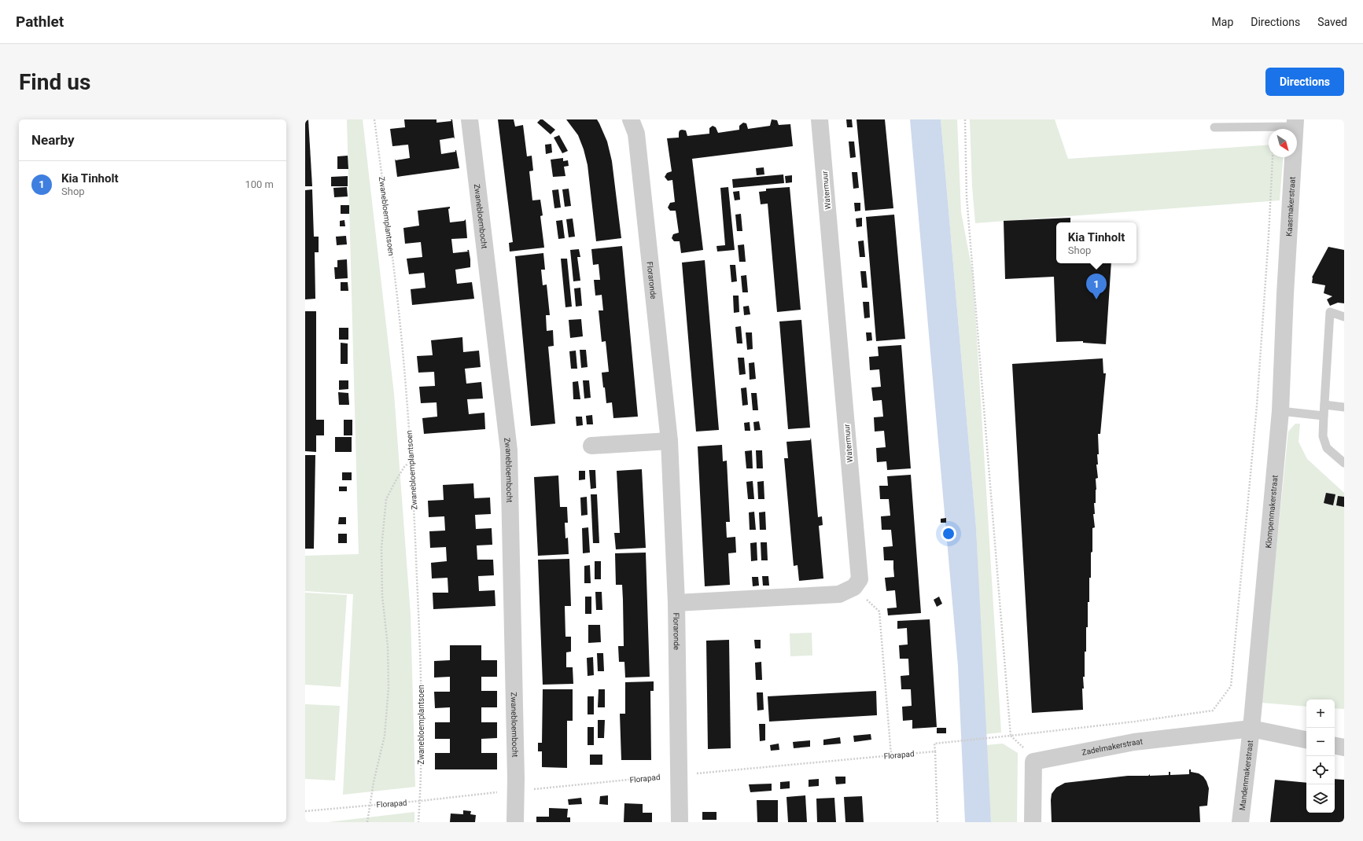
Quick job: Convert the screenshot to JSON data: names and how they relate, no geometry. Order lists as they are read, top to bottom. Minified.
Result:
{"streets":{"street":["Watermuur","Kaasmakerstraat","Zwanebloembocht","Floraronde","Klompenmakerstraat","Zadelmakerstraat","Mandenmakerstraat"],"path":["Zwanebloemplantsoen","Florapad"]},"crossings":[["Kaasmakerstraat","Klompenmakerstraat"],["Zwanebloemplantsoen","Florapad"],["Zwanebloembocht","Florapad"],["Floraronde","Florapad"],["Klompenmakerstraat","Zadelmakerstraat"],["Klompenmakerstraat","Mandenmakerstraat"],["Zadelmakerstraat","Mandenmakerstraat"]],"north":"bottom right","page":{"header":"Pathlet","nav":["Map","Directions","Saved"],"buttons":"Directions","title":"Find us","heading":"Nearby","list":[{"mark":"1","name":"Kia Tinholt","note":"Shop","value":"100 m"}],"popup":["Kia Tinholt","Shop"],"pins":"1","map_buttons":["+","−"]}}
